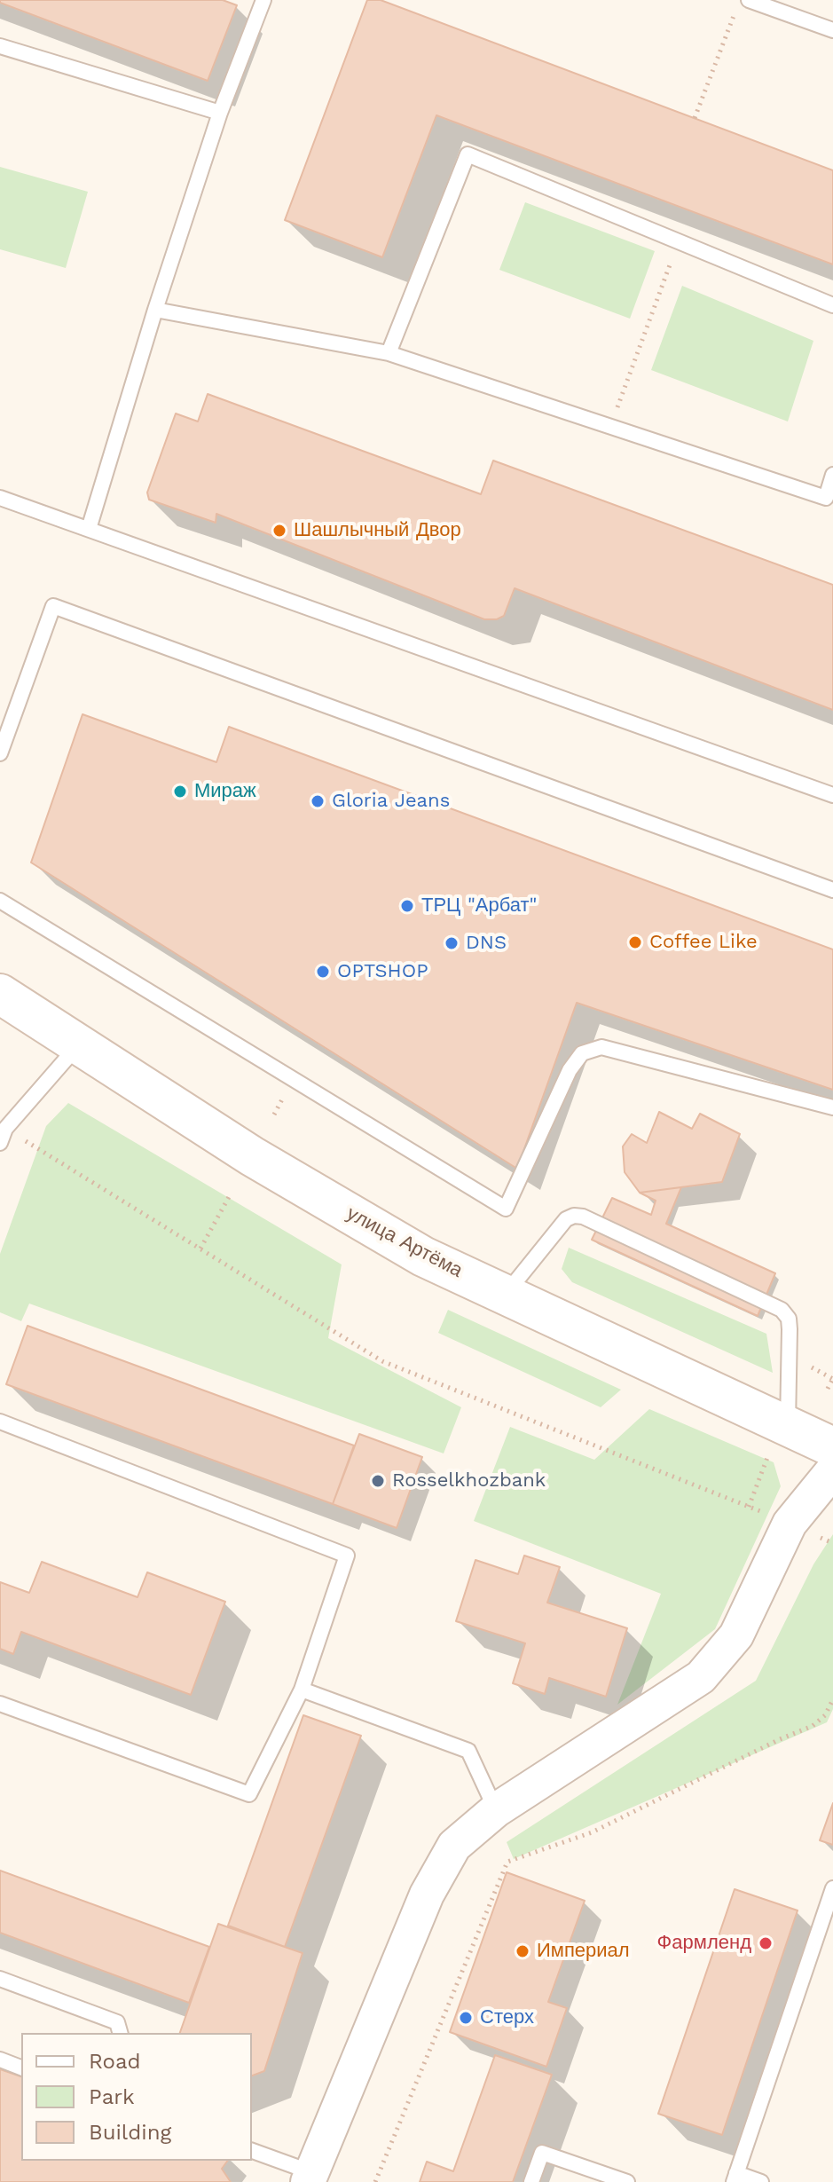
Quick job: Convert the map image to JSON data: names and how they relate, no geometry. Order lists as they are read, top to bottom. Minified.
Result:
{"streets":{"main road":["улица Артёма"]},"places":["Шашлычный Двор","Мираж","Gloria Jeans","ТРЦ \"Арбат\"","Coffee Like","DNS","OPTSHOP","Rosselkhozbank","Фармленд","Империал","Стерх"],"legend":["Road","Park","Building"]}
